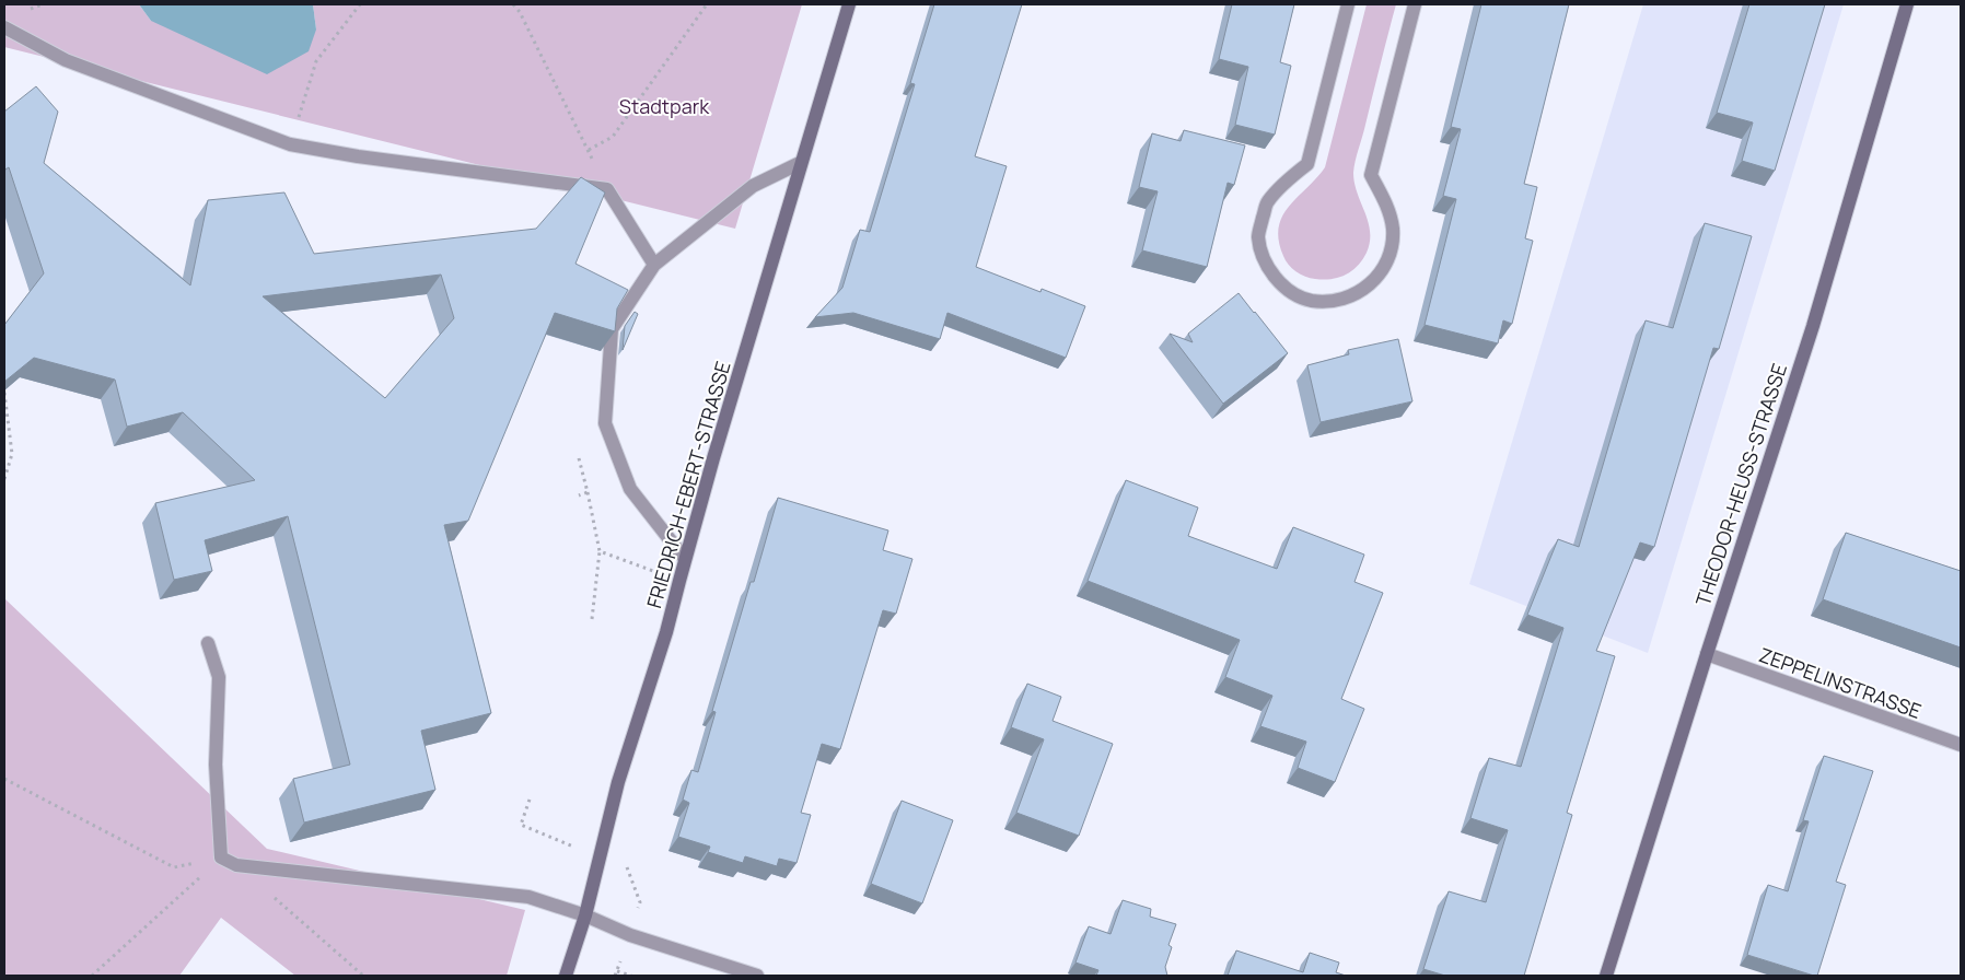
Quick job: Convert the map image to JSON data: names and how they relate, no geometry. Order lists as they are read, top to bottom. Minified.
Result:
{"streets":{"street":["FRIEDRICH-EBERT-STRASSE","THEODOR-HEUSS-STRASSE","ZEPPELINSTRASSE"]},"crossings":[["THEODOR-HEUSS-STRASSE","ZEPPELINSTRASSE"]],"parks":["Stadtpark"]}
